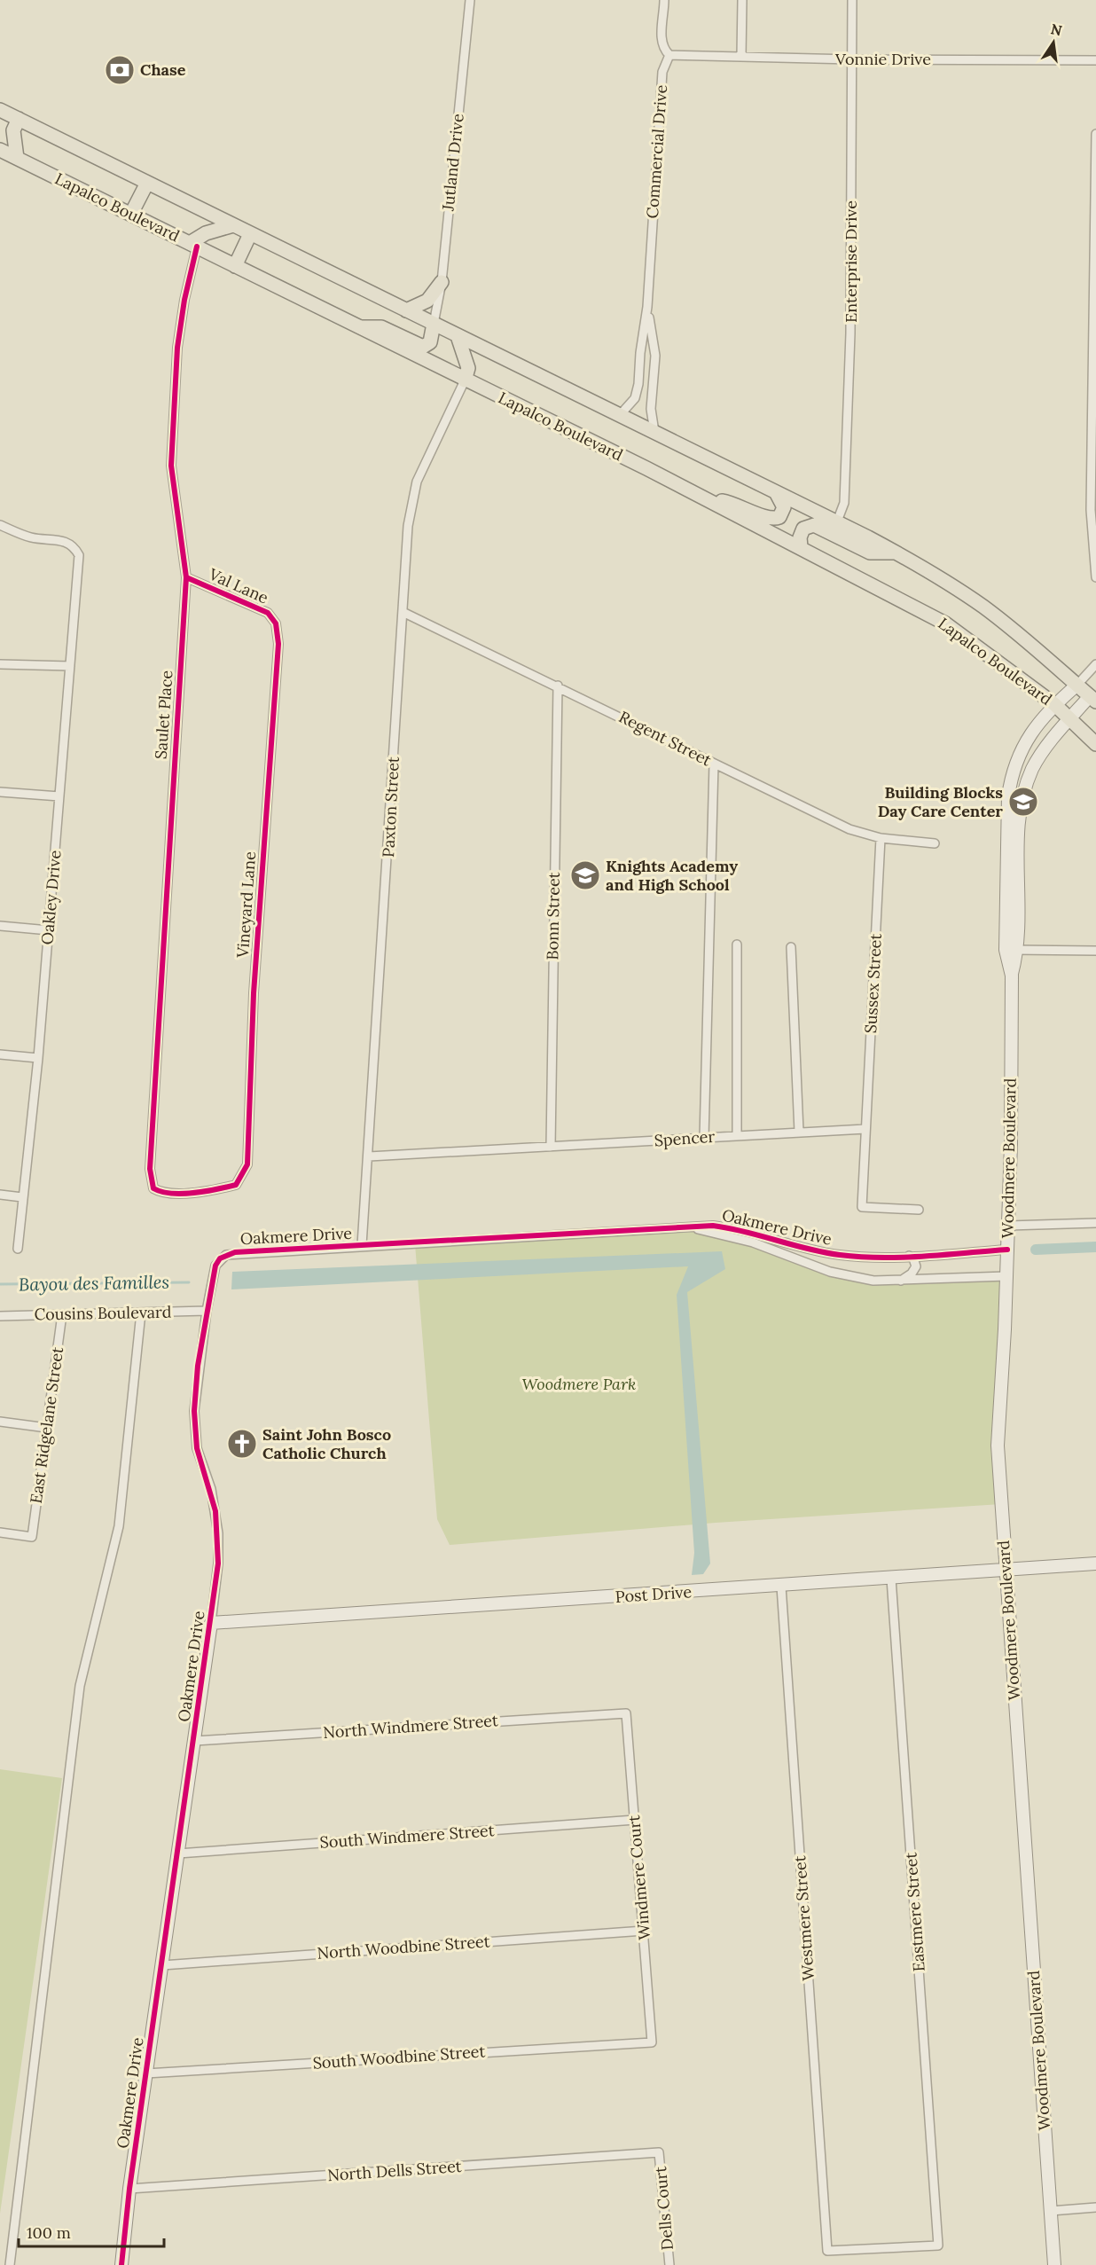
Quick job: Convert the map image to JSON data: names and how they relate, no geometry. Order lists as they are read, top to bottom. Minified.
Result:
{"streets":{"main road":["Lapalco Boulevard"],"street":["Vonnie Drive","Commercial Drive","Jutland Drive","Enterprise Drive","Val Lane","Saulet Place","Regent Street","Paxton Street","Oakley Drive","Vineyard Lane","Bonn Street","Sussex Street","Spencer","Woodmere Boulevard","Oakmere Drive","Cousins Boulevard","East Ridgelane Street","Post Drive","North Windmere Street","South Windmere Street","Windmere Court","Eastmere Street","Westmere Street","North Woodbine Street","South Woodbine Street","North Dells Street","Dells Court"]},"crossings":[["Vonnie Drive","Commercial Drive"],["Vonnie Drive","Enterprise Drive"],["Commercial Drive","Lapalco Boulevard"],["Jutland Drive","Lapalco Boulevard"],["Lapalco Boulevard","Enterprise Drive"],["Lapalco Boulevard","Saulet Place"],["Lapalco Boulevard","Paxton Street"],["Lapalco Boulevard","Woodmere Boulevard"],["Val Lane","Saulet Place"],["Val Lane","Vineyard Lane"],["Saulet Place","Vineyard Lane"],["Regent Street","Paxton Street"],["Regent Street","Bonn Street"],["Regent Street","Sussex Street"],["Paxton Street","Spencer"],["Paxton Street","Oakmere Drive"],["Bonn Street","Spencer"],["Sussex Street","Spencer"],["Woodmere Boulevard","Oakmere Drive"],["Woodmere Boulevard","Post Drive"],["Oakmere Drive","Cousins Boulevard"],["Oakmere Drive","Post Drive"],["Oakmere Drive","North Windmere Street"],["Oakmere Drive","South Windmere Street"],["Oakmere Drive","North Woodbine Street"],["Oakmere Drive","South Woodbine Street"],["Oakmere Drive","North Dells Street"],["Cousins Boulevard","East Ridgelane Street"],["Post Drive","Eastmere Street"],["Post Drive","Westmere Street"],["North Windmere Street","Windmere Court"],["South Windmere Street","Windmere Court"],["Windmere Court","North Woodbine Street"],["Windmere Court","South Woodbine Street"],["Eastmere Street","Westmere Street"],["North Dells Street","Dells Court"]],"water":["Bayou des Familles"],"parks":["Woodmere Park"],"places":{"bank":["Chase"],"school or university":["Building Blocks Day Care Center","Knights Academy and High School"],"church":["Saint John Bosco Catholic Church"]},"scale_bar":"100 m","north":"top"}
